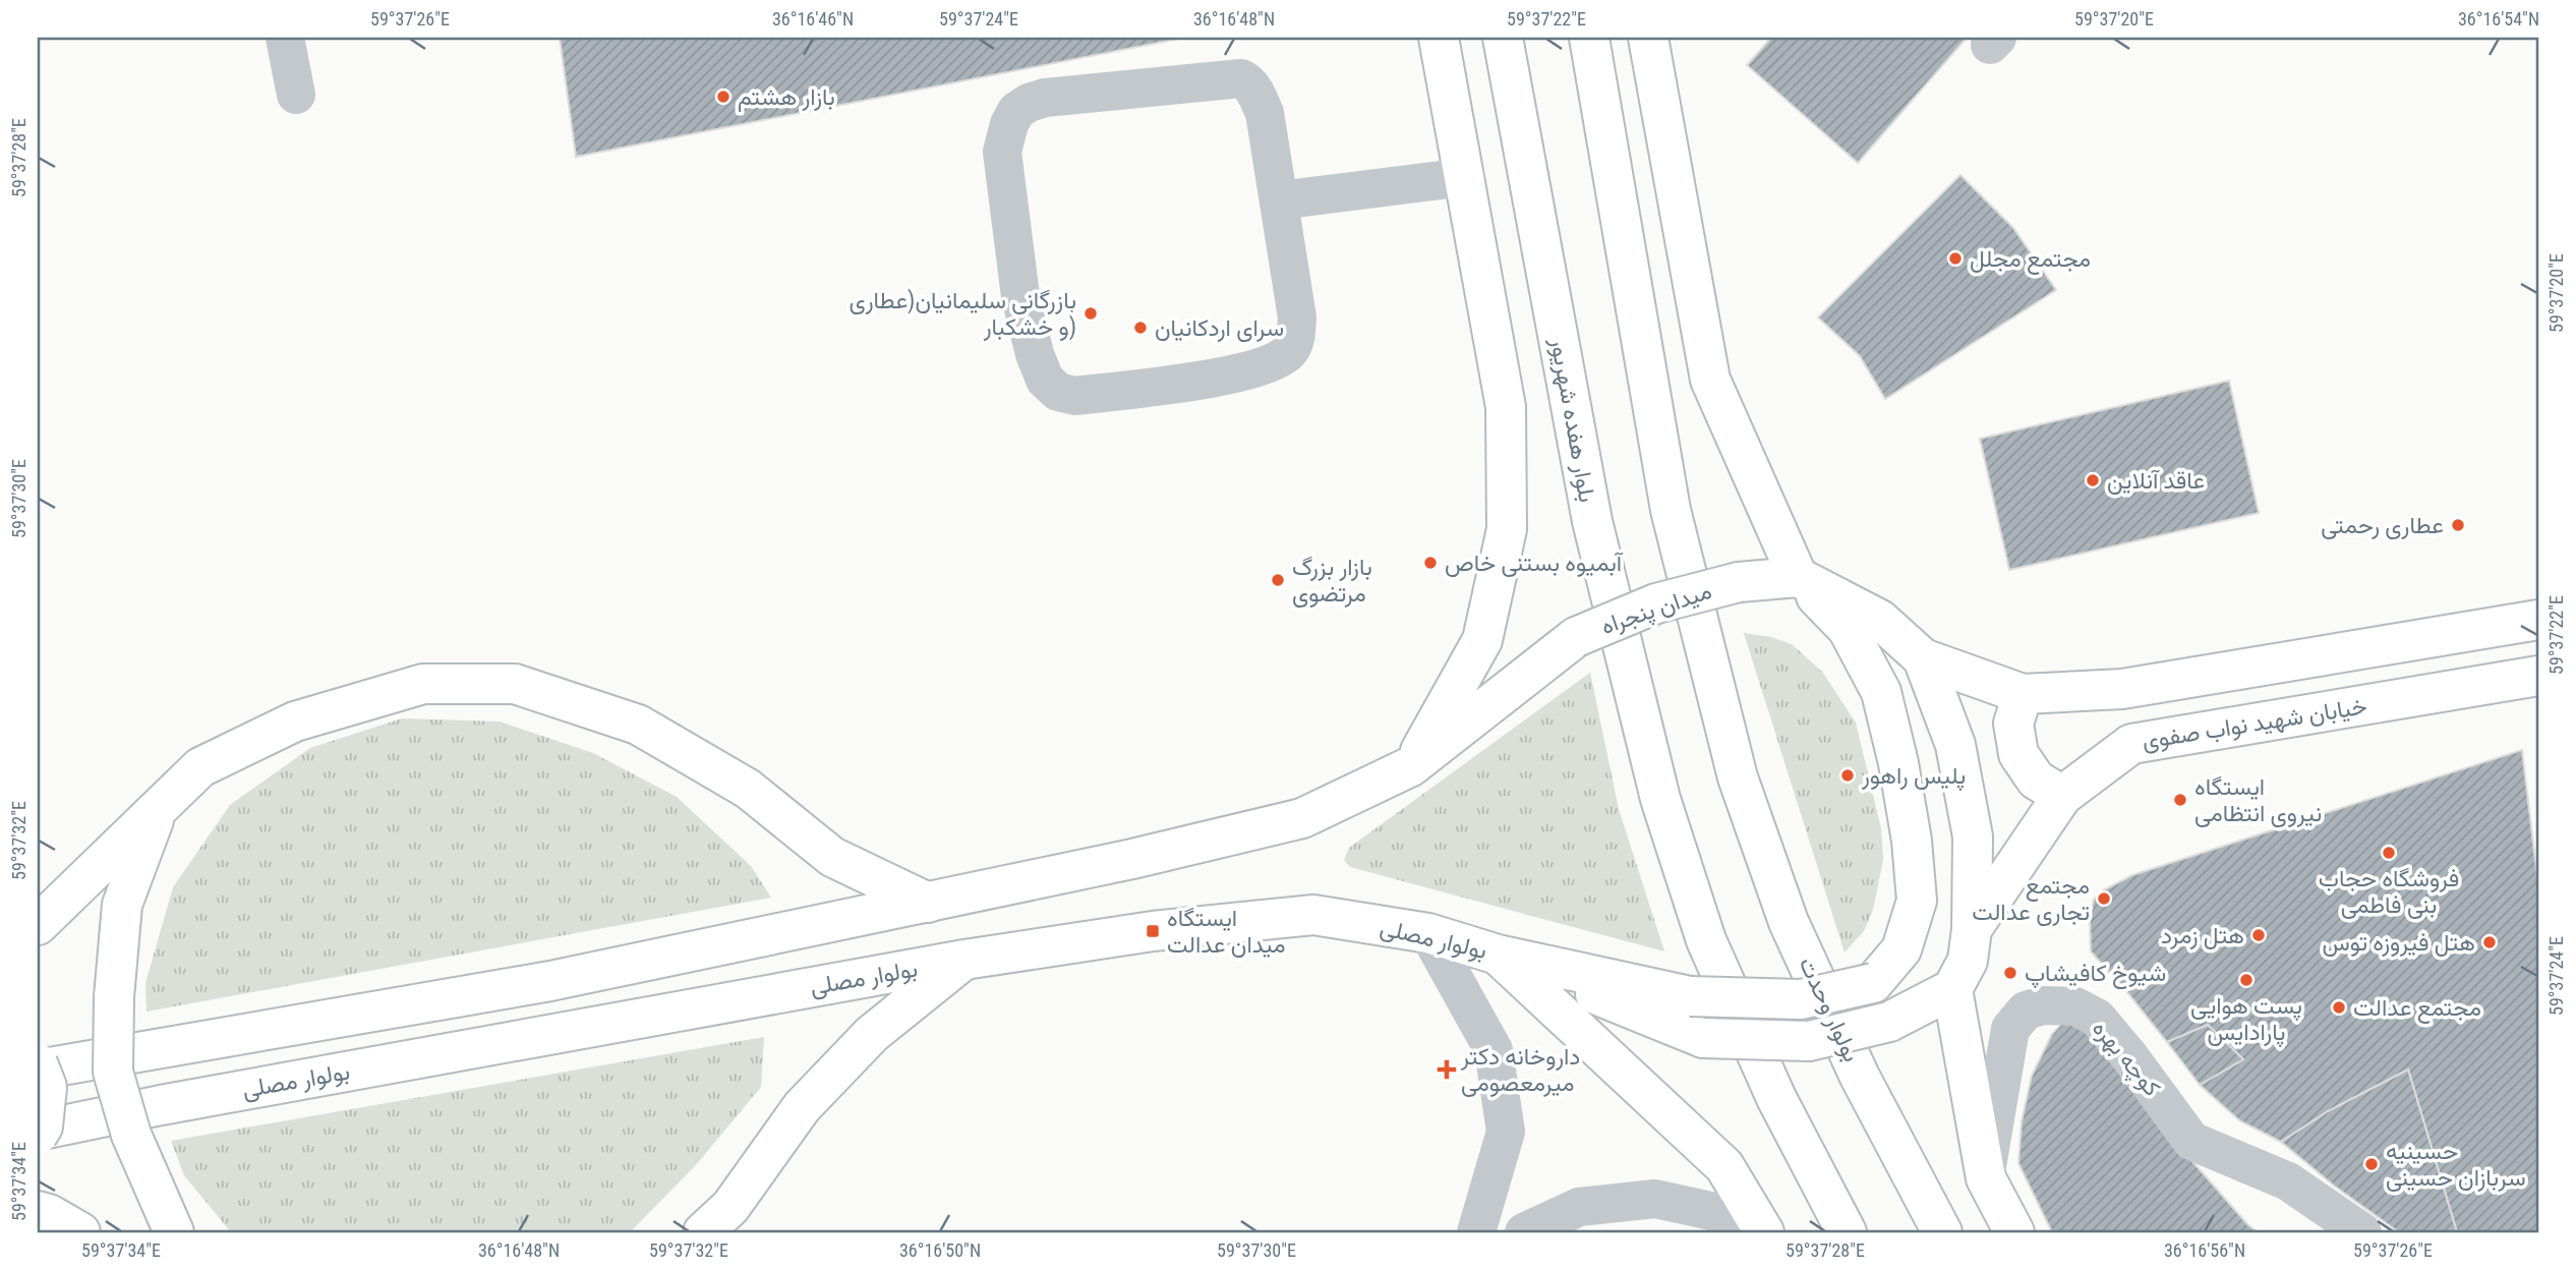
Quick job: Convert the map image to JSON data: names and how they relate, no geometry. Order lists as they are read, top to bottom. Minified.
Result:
{"streets":{"main road":["بلوار هفده شهریور","میدان پنجراه","خیابان شهید نواب صفوی","بولوار مصلی","بولوار وحدت"],"street":["کوچه بهره"]},"crossings":[["میدان پنجراه","بولوار مصلی"]],"places":{"other":["بازار هشتم","مجتمع مجلل","بازرگانی سلیمانیان(عطاری و خشکبار)","سرای اردکانیان","عاقد آنلاین","عطاری رحمتی","آبمیوه بستنی خاص","بازار بزرگ مرتضوی","پلیس راهور","ایستگاه نیروی انتظامی","فروشگاه حجاب بنی فاطمی","مجتمع تجاری عدالت","هتل زمرد","هتل فیروزه توس","شیوخ کافیشاپ","پست هوایی پارادایس","مجتمع عدالت","حسینیه سربازان حسینی"],"transit":["ایستگاه میدان عدالت"],"health":["داروخانه دکتر میرمعصومی"]},"coordinates":["59°37'26\"E","36°16'46\"N","59°37'24\"E","36°16'48\"N","59°37'22\"E","59°37'20\"E","36°16'54\"N","59°37'28\"E","59°37'30\"E","59°37'32\"E","59°37'34\"E","36°16'50\"N","36°16'56\"N"]}
